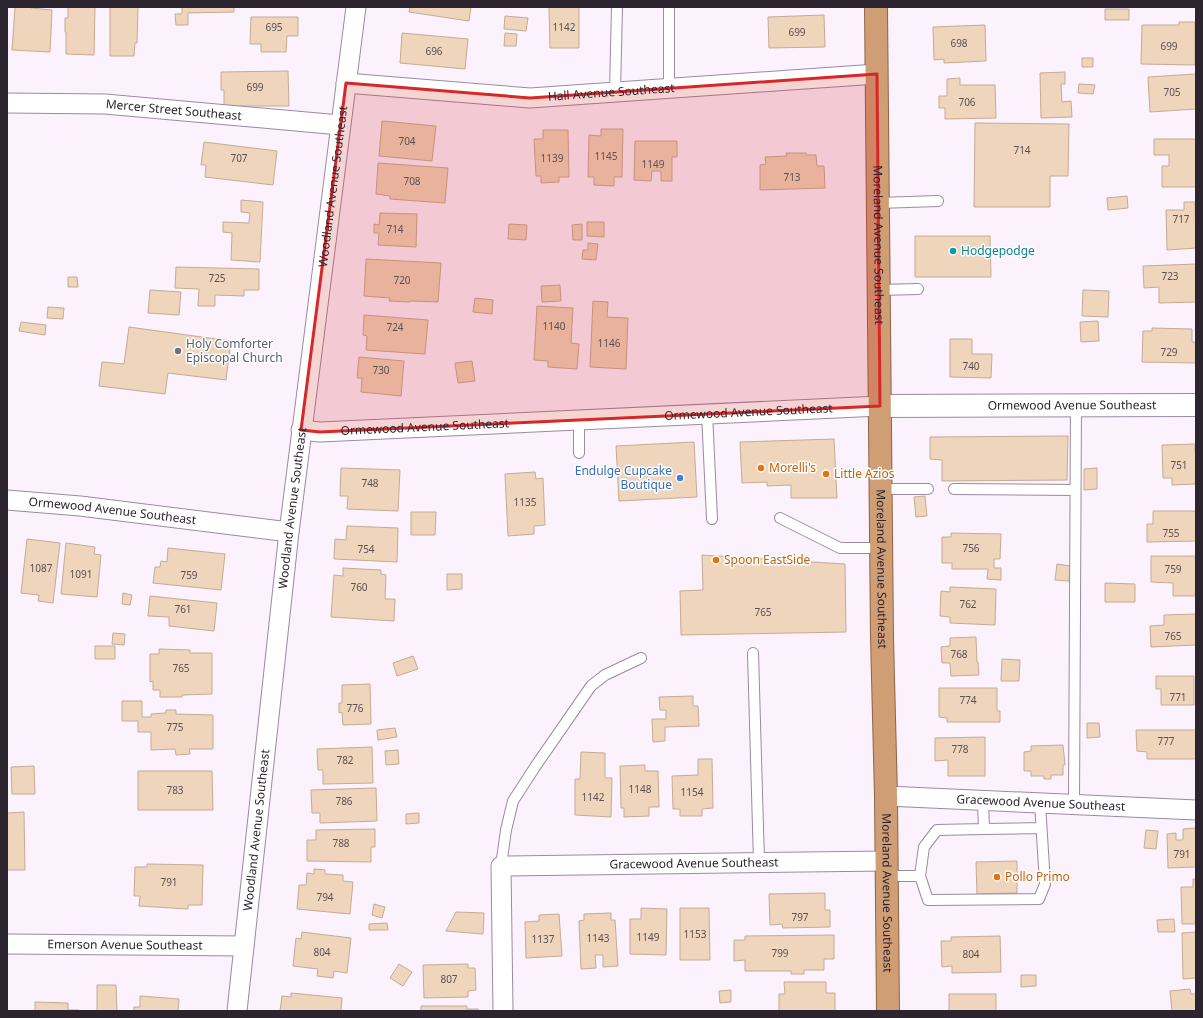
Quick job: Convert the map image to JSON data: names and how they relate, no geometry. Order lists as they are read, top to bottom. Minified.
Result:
{"streets":{"highway":["Moreland Avenue Southeast"],"street":["Hall Avenue Southeast","Mercer Street Southeast","Woodland Avenue Southeast","Ormewood Avenue Southeast","Gracewood Avenue Southeast","Emerson Avenue Southeast"]},"crossings":[["Hall Avenue Southeast","Woodland Avenue Southeast"],["Hall Avenue Southeast","Moreland Avenue Southeast"],["Mercer Street Southeast","Woodland Avenue Southeast"],["Woodland Avenue Southeast","Ormewood Avenue Southeast"],["Woodland Avenue Southeast","Emerson Avenue Southeast"],["Moreland Avenue Southeast","Ormewood Avenue Southeast"],["Moreland Avenue Southeast","Gracewood Avenue Southeast"]],"places":["Hodgepodge","Holy Comforter Episcopal Church","Morelli's","Little Azios","Endulge Cupcake Boutique","Spoon EastSide","Pollo Primo"],"house_numbers":["695","1142","699","698","699","696","699","705","706","704","714","1145","707","1139","1149","713","708","717","714","723","725","720","1140","724","1146","729","740","730","751","748","1135","755","756","754","1087","759","1091","759","760","762","761","765","765","768","765","771","774","776","775","777","778","782","1148","783","1154","1142","786","788","791","791","794","797","1153","1149","1143","1137","804","799","804","807"]}
